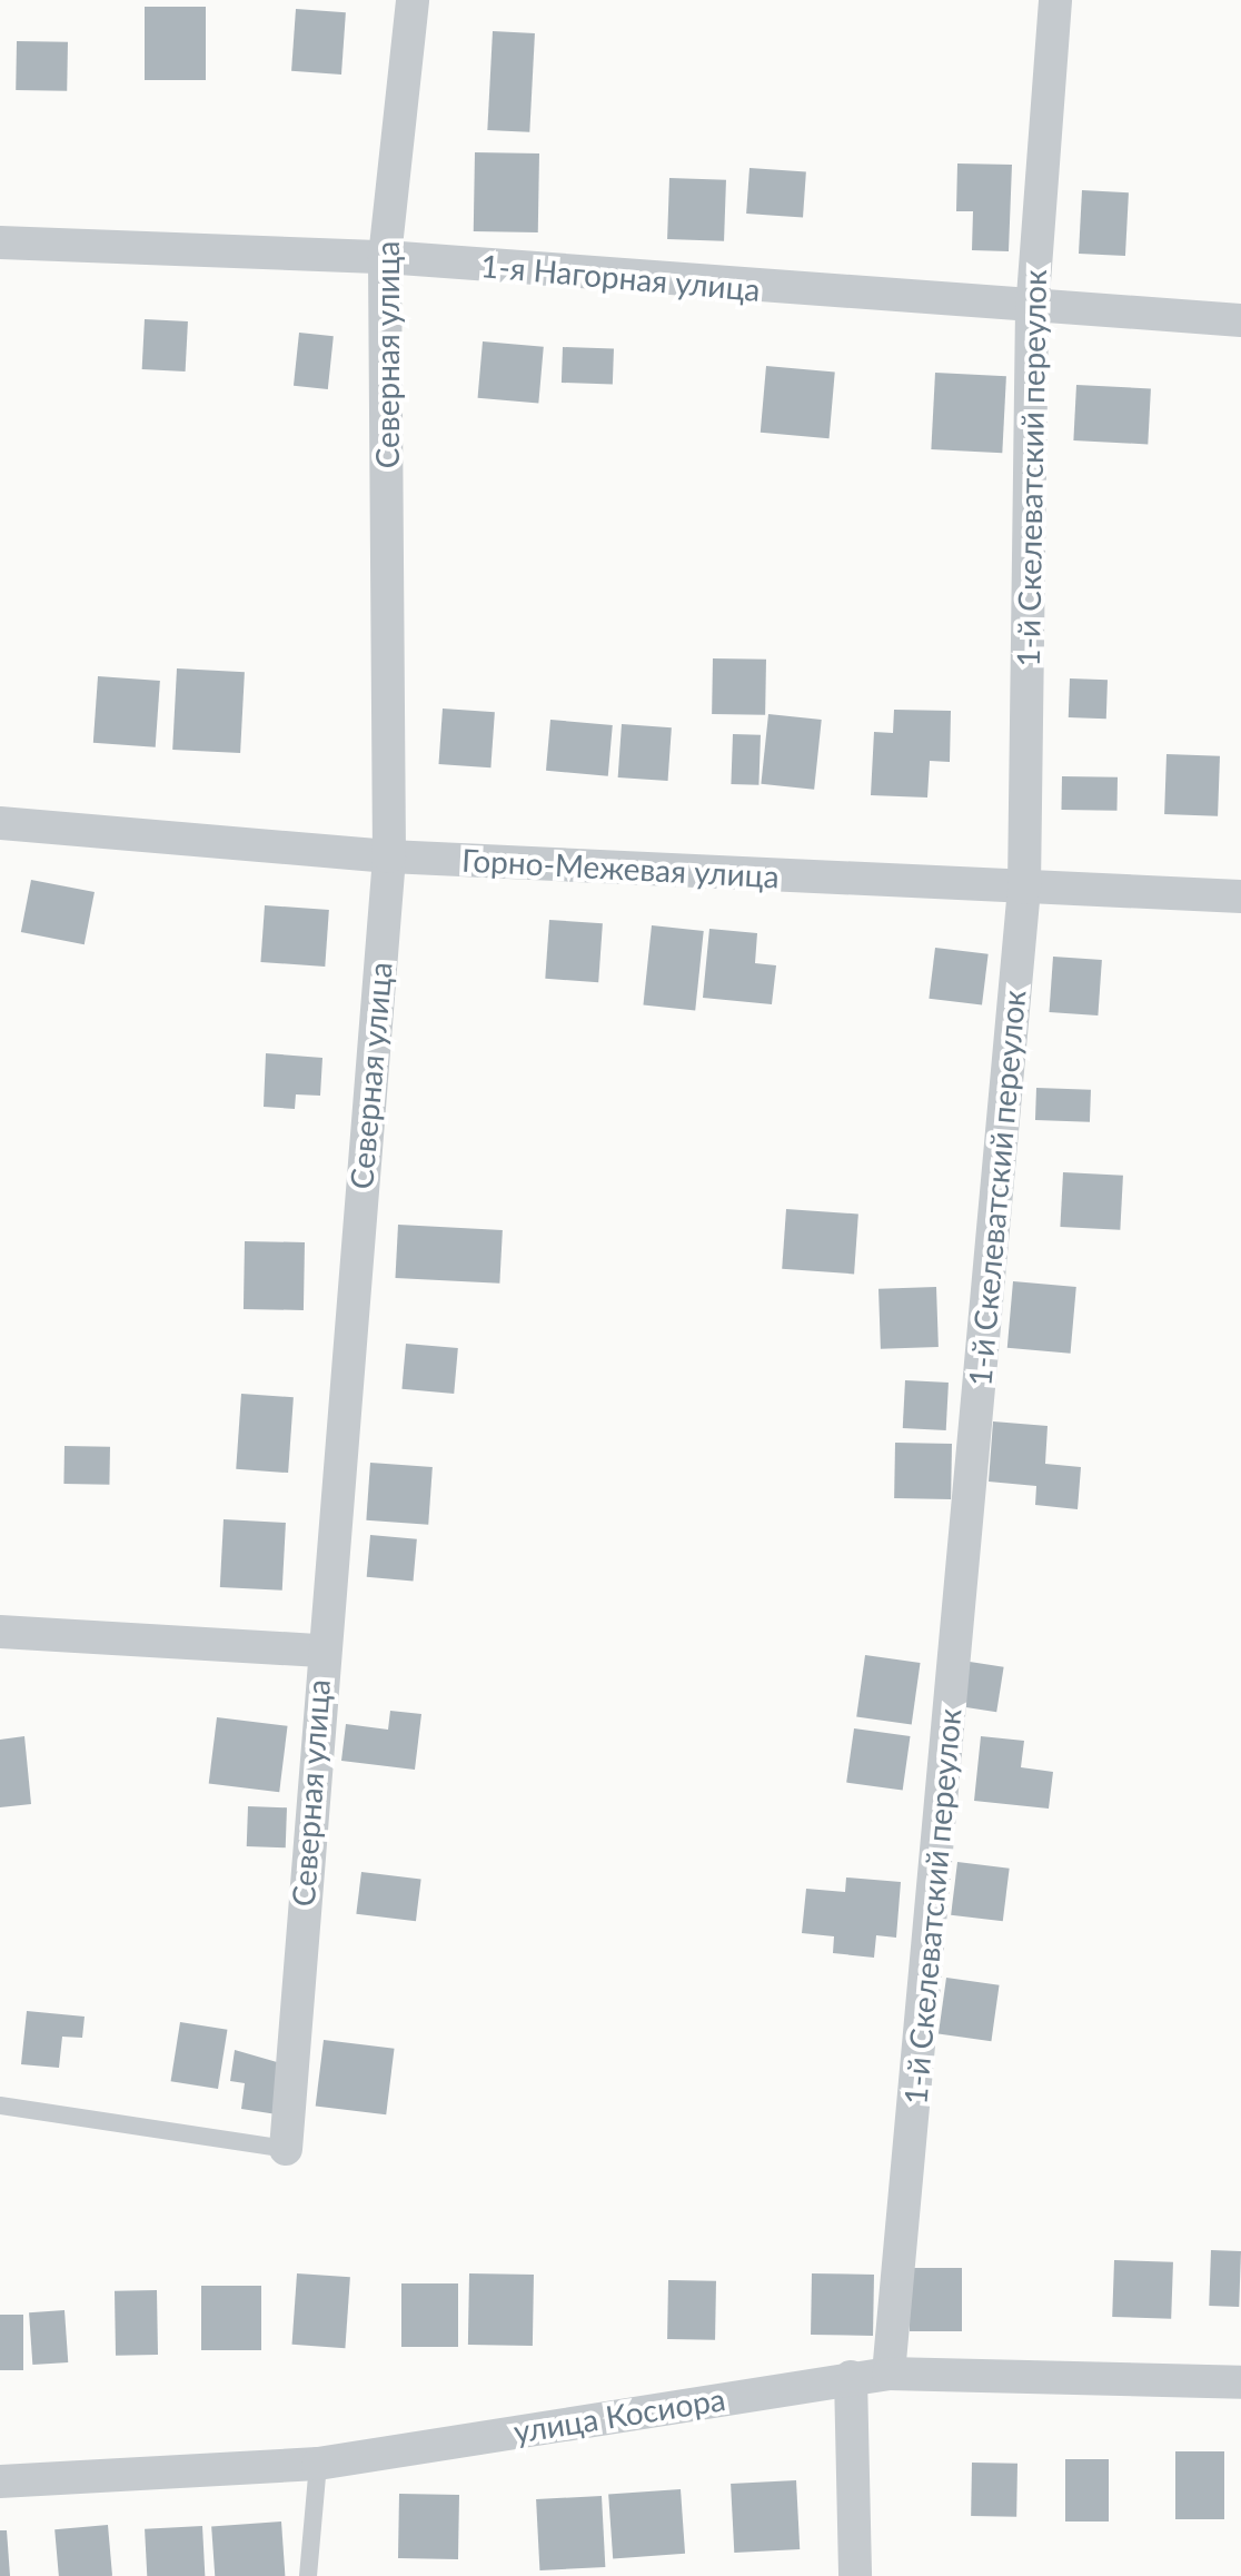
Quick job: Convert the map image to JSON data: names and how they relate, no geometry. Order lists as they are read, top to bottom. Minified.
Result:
{"streets":{"street":["1-я Нагорная улица","Северная улица","1-й Скелеватский переулок","Горно-Межевая улица","улица Косиора"]},"crossings":[["1-я Нагорная улица","Северная улица"],["1-я Нагорная улица","1-й Скелеватский переулок"],["Северная улица","Горно-Межевая улица"],["1-й Скелеватский переулок","Горно-Межевая улица"],["1-й Скелеватский переулок","улица Косиора"]]}
